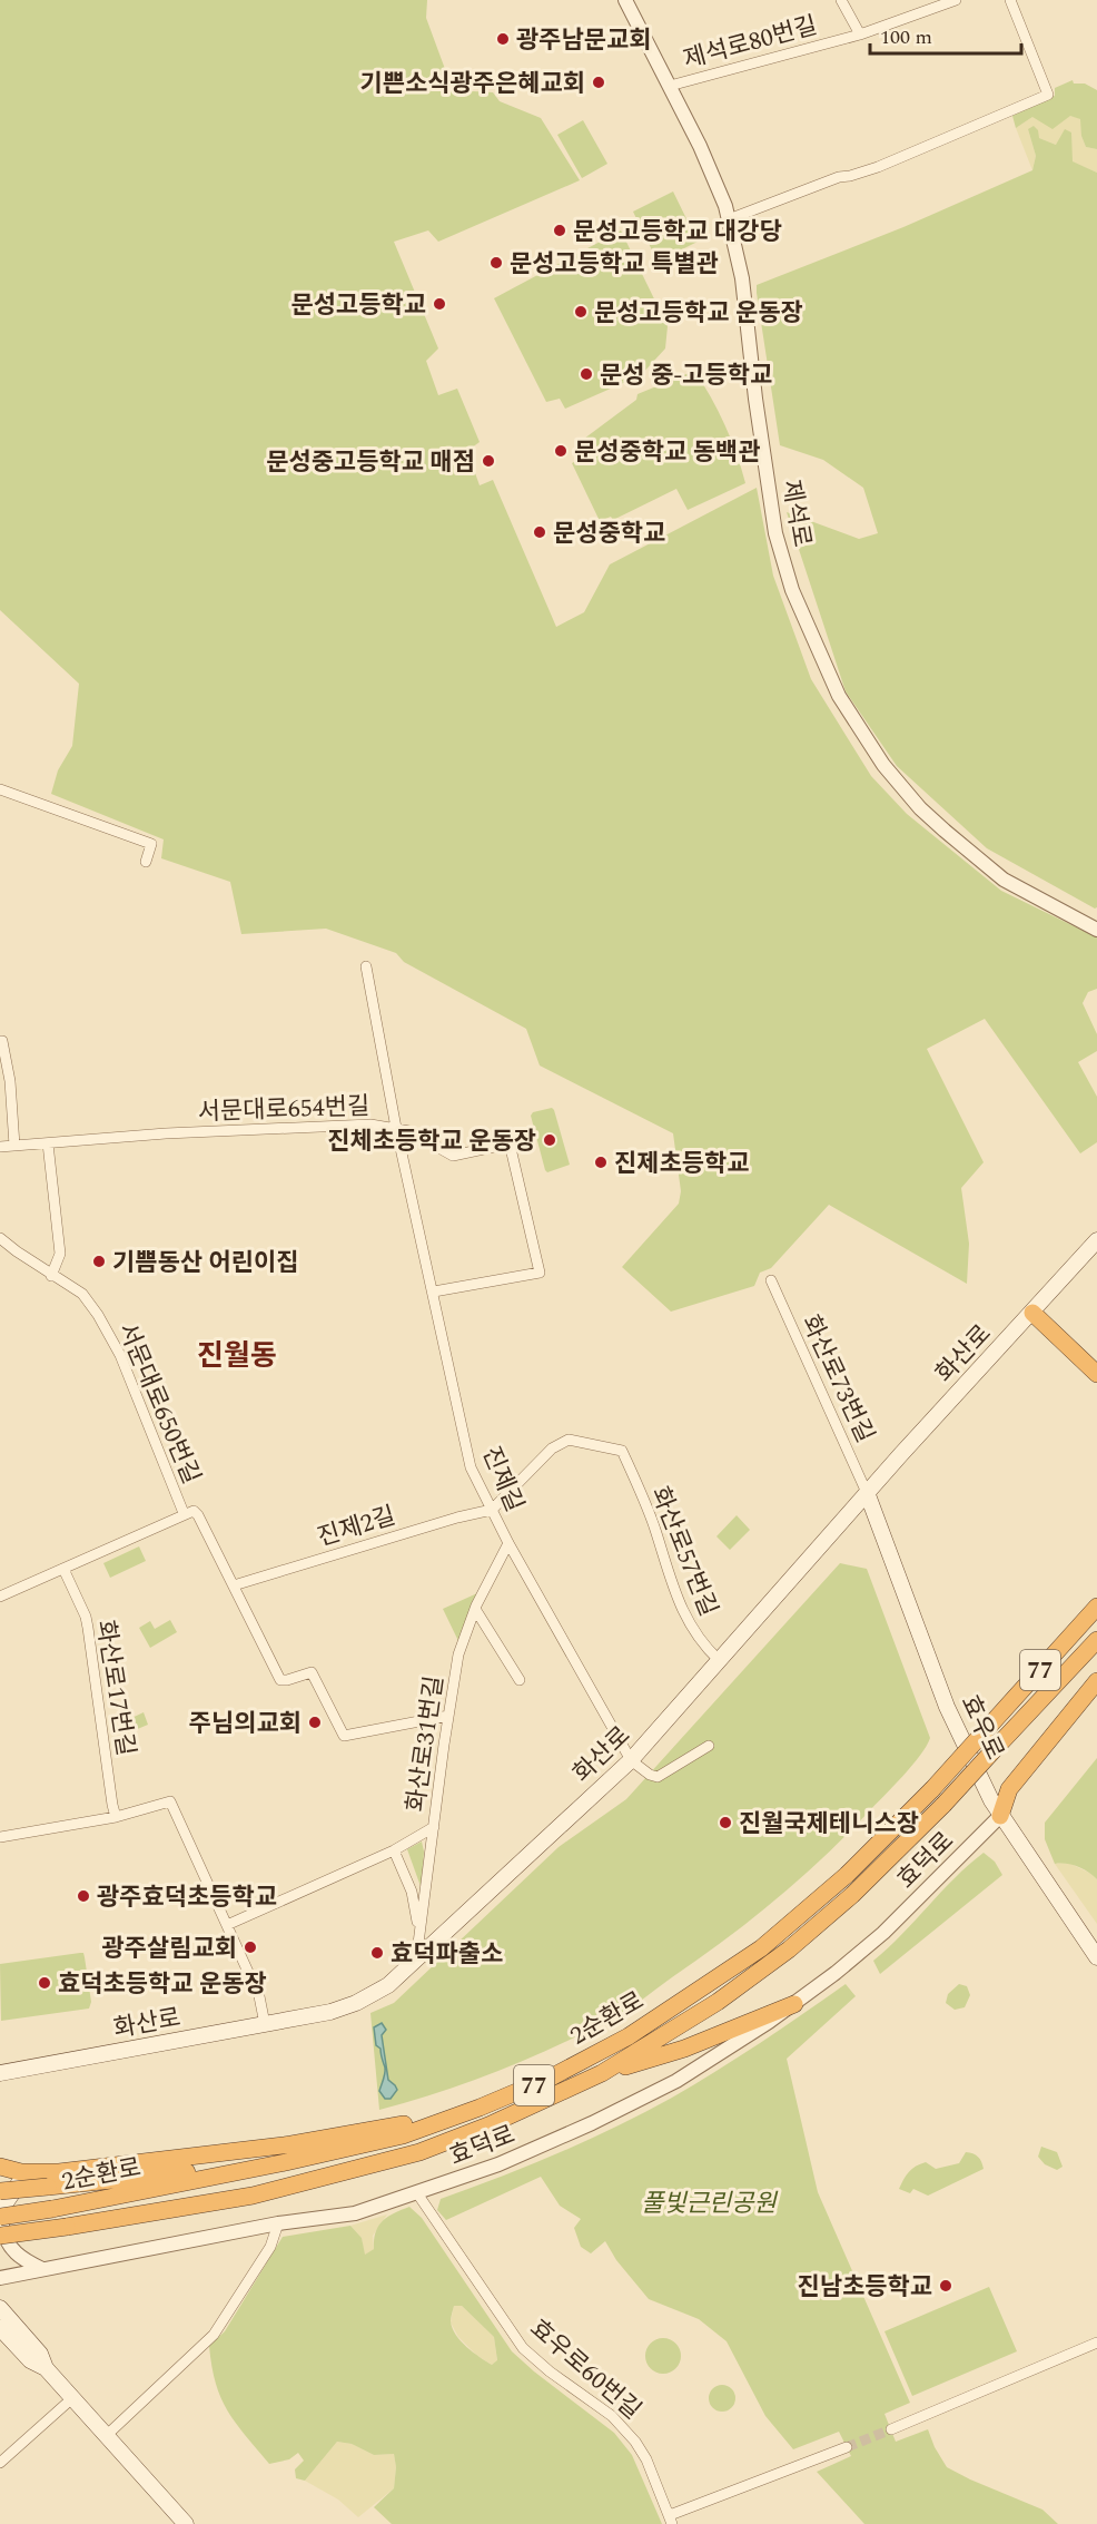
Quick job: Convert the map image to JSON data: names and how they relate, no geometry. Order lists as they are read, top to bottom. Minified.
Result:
{"streets":{"highway":["77","2순환로"],"main road":["화산로","효우로"],"street":["제석로80번길","제석로","서문대로654번길","화산로73번길","서문대로650번길","진제길","진제2길","화산로57번길","화산로17번길","화산로31번길","효덕로","효우로60번길"]},"crossings":[["제석로80번길","제석로"],["서문대로654번길","진제길"],["화산로","화산로73번길"],["화산로","진제길"],["화산로","화산로57번길"],["화산로","효우로"],["화산로","화산로31번길"],["화산로73번길","효우로"],["진제길","진제2길"],["진제길","화산로57번길"],["진제길","화산로31번길"],["진제2길","화산로57번길"],["효우로","효덕로"],["효덕로","효우로60번길"]],"districts":["진월동"],"parks":["풀빛근린공원"],"places":["광주남문교회","기쁜소식광주은혜교회","문성고등학교 대강당","문성고등학교 특별관","문성고등학교","문성고등학교 운동장","문성 중-고등학교","문성중학교 동백관","문성중고등학교 매점","문성중학교","진체초등학교 운동장","진제초등학교","기쁨동산 어린이집","주님의교회","진월국제테니스장","광주효덕초등학교","광주살림교회","효덕파출소","효덕초등학교 운동장","진남초등학교"],"scale_bar":"100 m"}
